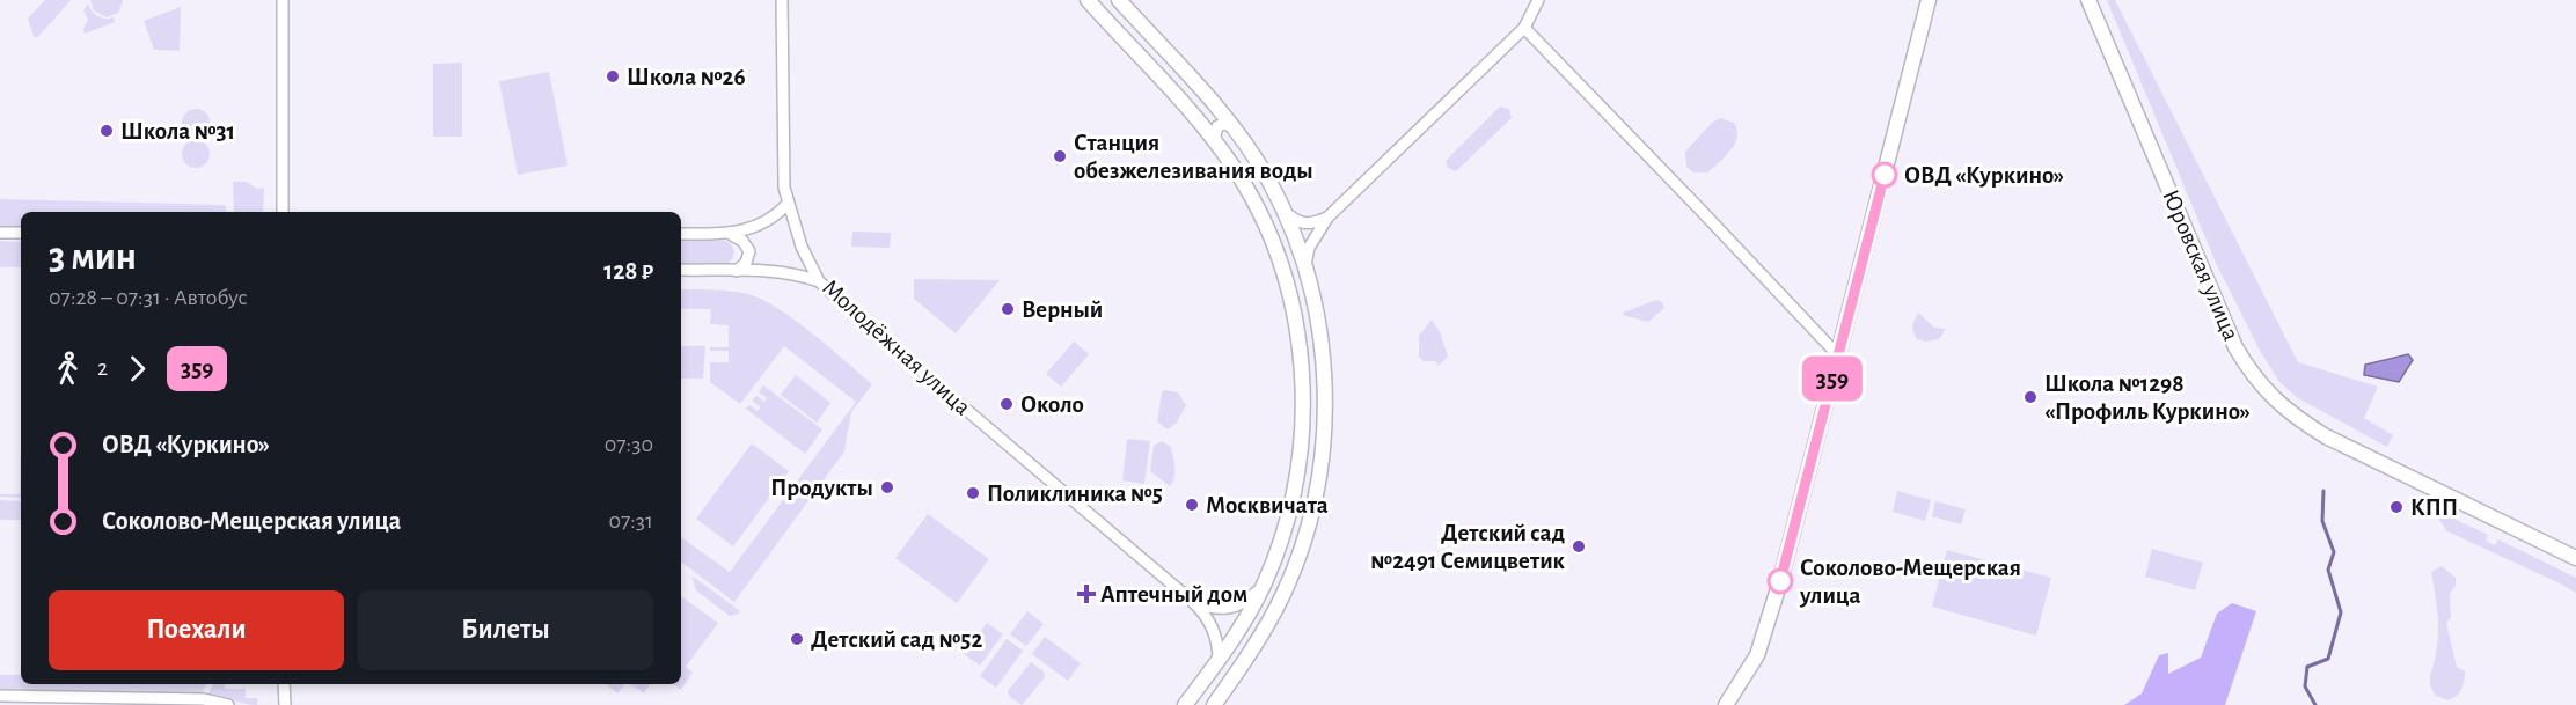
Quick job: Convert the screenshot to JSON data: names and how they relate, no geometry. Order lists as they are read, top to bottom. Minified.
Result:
{"streets":{"main road":["Юровская улица"],"street":["Молодёжная улица"]},"places":{"other":["Школа №26","Школа №31","Станция обезжелезивания воды","ОВД «Куркино»","Верный","Школа №1298 «Профиль Куркино»","Около","Продукты","Поликлиника №5","Москвичата","КПП","Детский сад №2491 Семицветик","Соколово-Мещерская улица","Детский сад №52"],"health":["Аптечный дом"]},"lines":["bus line 359"],"page":{"on_map":"359","heading":["3 мин","07:28 – 07:31 · Автобус","128 ₽"],"legs":["2","359"],"list":[{"name":"ОВД «Куркино»","value":"07:30"},{"name":"Соколово-Мещерская улица","value":"07:31"}],"buttons":["Поехали","Билеты"]}}
